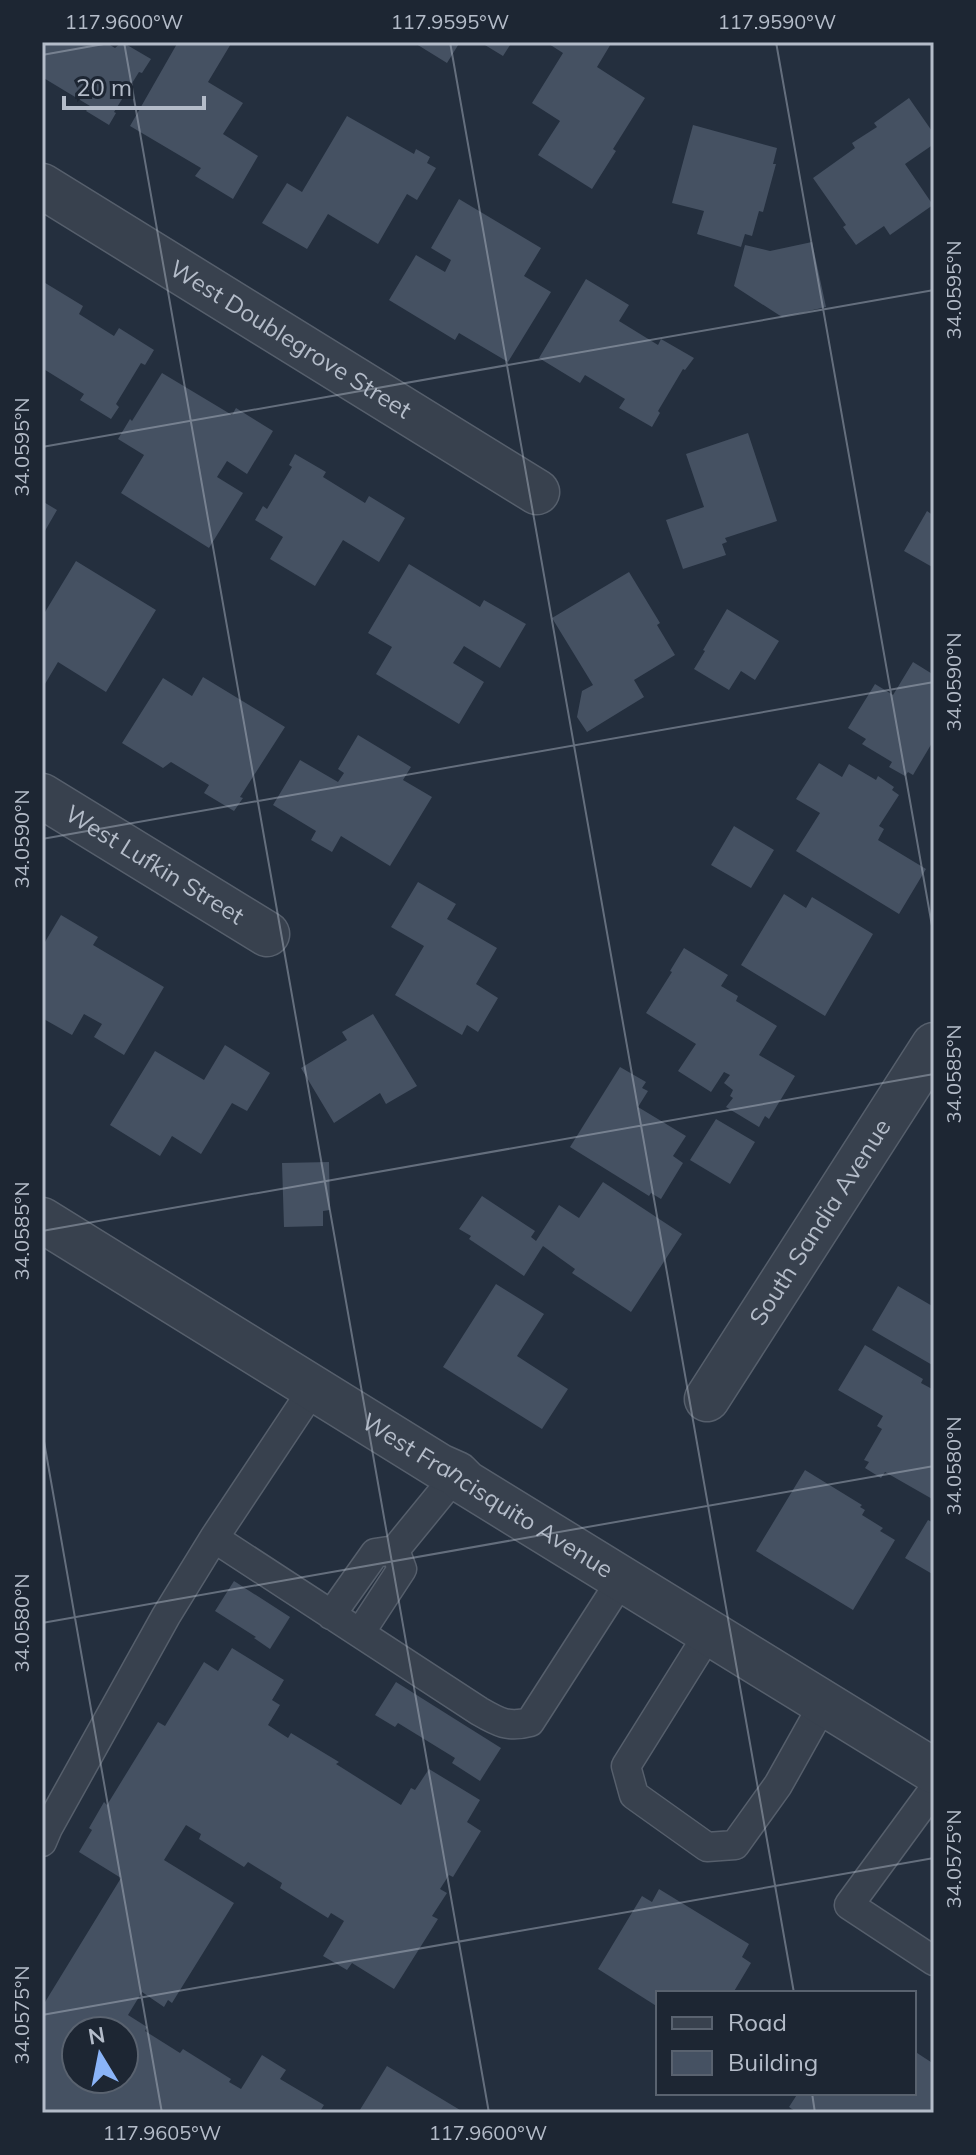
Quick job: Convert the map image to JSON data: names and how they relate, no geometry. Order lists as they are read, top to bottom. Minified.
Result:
{"streets":{"street":["West Doublegrove Street","West Lufkin Street","South Sandia Avenue","West Francisquito Avenue"]},"legend":["Road","Building"],"scale_bar":"20 m","north":"top","coordinates":["117.9600°W","117.9595°W","117.9590°W","34.0595°N","34.0590°N","34.0585°N","34.0580°N","34.0575°N","117.9605°W"]}
